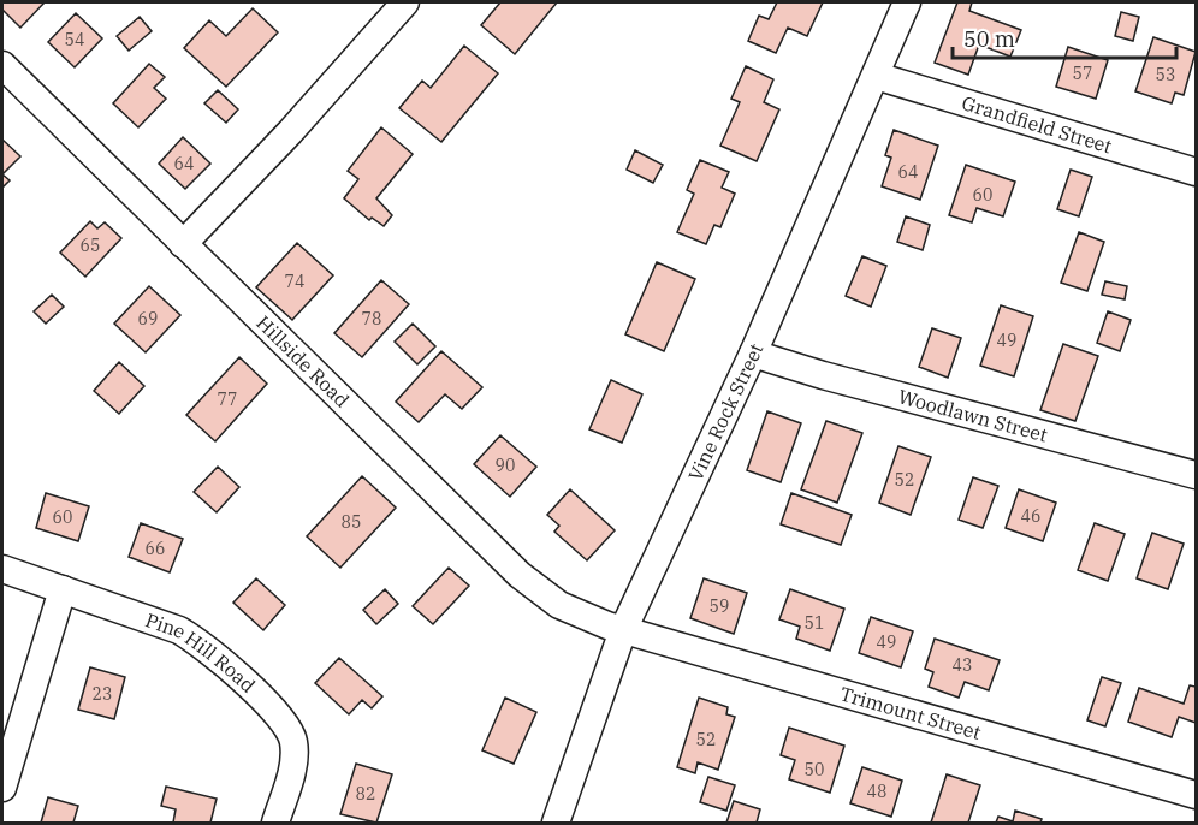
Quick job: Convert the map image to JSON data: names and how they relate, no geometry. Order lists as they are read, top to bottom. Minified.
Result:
{"streets":{"street":["Grandfield Street","Hillside Road","Vine Rock Street","Woodlawn Street","Pine Hill Road","Trimount Street"]},"crossings":[["Grandfield Street","Vine Rock Street"],["Hillside Road","Vine Rock Street"],["Hillside Road","Trimount Street"],["Vine Rock Street","Woodlawn Street"],["Vine Rock Street","Trimount Street"]],"house_numbers":["54","57","53","64","64","60","65","74","69","78","49","77","90","52","46","60","85","66","59","51","49","43","23","52","50","48","82"],"scale_bar":"50 m"}
